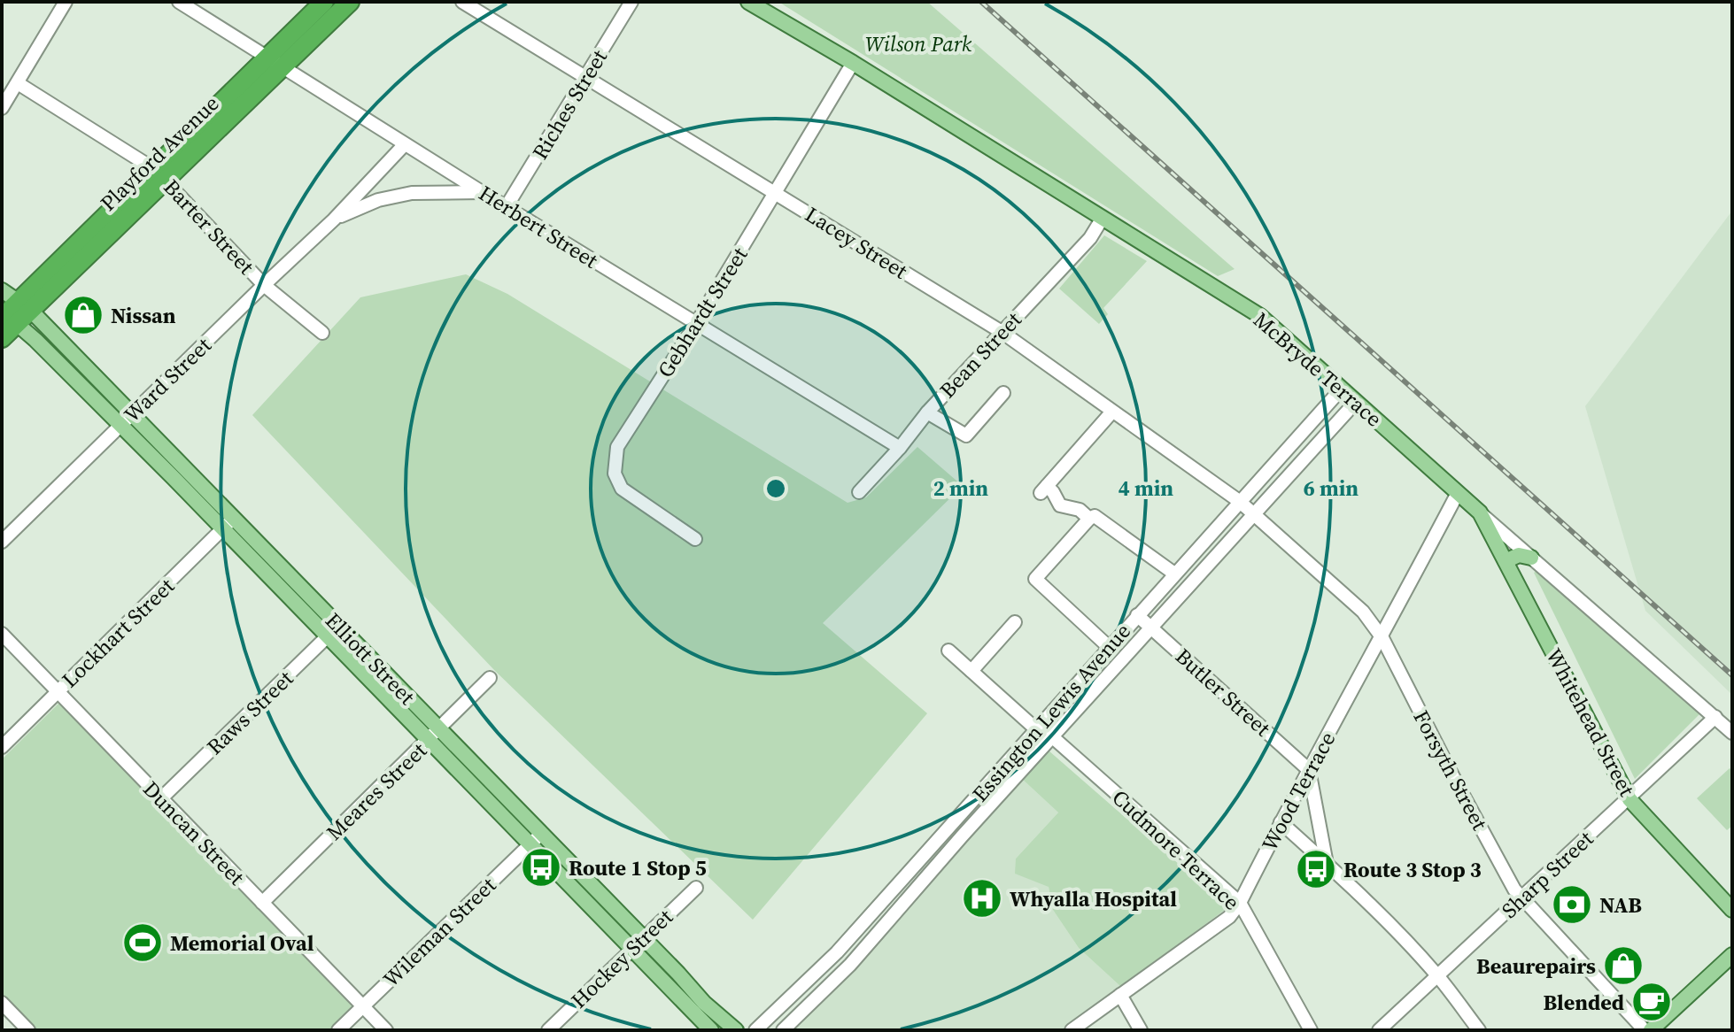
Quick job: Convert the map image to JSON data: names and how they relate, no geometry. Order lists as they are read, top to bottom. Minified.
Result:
{"streets":{"highway":["Playford Avenue"],"main road":["McBryde Terrace","Elliott Street","Whitehead Street"],"street":["Riches Street","Barter Street","Herbert Street","Lacey Street","Gebhardt Street","Bean Street","Ward Street","Lockhart Street","Butler Street","Raws Street","Essington Lewis Avenue","Forsyth Street","Meares Street","Wood Terrace","Duncan Street","Cudmore Terrace","Sharp Street","Wileman Street","Hockey Street"]},"crossings":[["Riches Street","Herbert Street"],["Riches Street","Lacey Street"],["Playford Avenue","Barter Street"],["Playford Avenue","Herbert Street"],["Playford Avenue","Elliott Street"],["Barter Street","Ward Street"],["Herbert Street","Gebhardt Street"],["Herbert Street","Bean Street"],["Herbert Street","Ward Street"],["Lacey Street","Gebhardt Street"],["Lacey Street","Bean Street"],["Lacey Street","Essington Lewis Avenue"],["Lacey Street","Forsyth Street"],["Gebhardt Street","McBryde Terrace"],["Bean Street","McBryde Terrace"],["McBryde Terrace","Essington Lewis Avenue"],["McBryde Terrace","Whitehead Street"],["McBryde Terrace","Wood Terrace"],["McBryde Terrace","Sharp Street"],["Ward Street","Elliott Street"],["Lockhart Street","Elliott Street"],["Lockhart Street","Duncan Street"],["Elliott Street","Raws Street"],["Elliott Street","Meares Street"],["Elliott Street","Wileman Street"],["Elliott Street","Hockey Street"],["Butler Street","Essington Lewis Avenue"],["Butler Street","Wood Terrace"],["Raws Street","Duncan Street"],["Essington Lewis Avenue","Forsyth Street"],["Essington Lewis Avenue","Cudmore Terrace"],["Whitehead Street","Sharp Street"],["Forsyth Street","Wood Terrace"],["Forsyth Street","Sharp Street"],["Meares Street","Duncan Street"],["Wood Terrace","Cudmore Terrace"],["Duncan Street","Wileman Street"]],"parks":["Wilson Park"],"places":{"shop":["Nissan","Beaurepairs"],"bus stop":["Route 1 Stop 5","Route 3 Stop 3"],"hospital":["Whyalla Hospital"],"bank":["NAB"],"sports":["Memorial Oval"],"cafe":["Blended"]},"rings":["2 min","4 min","6 min"]}
